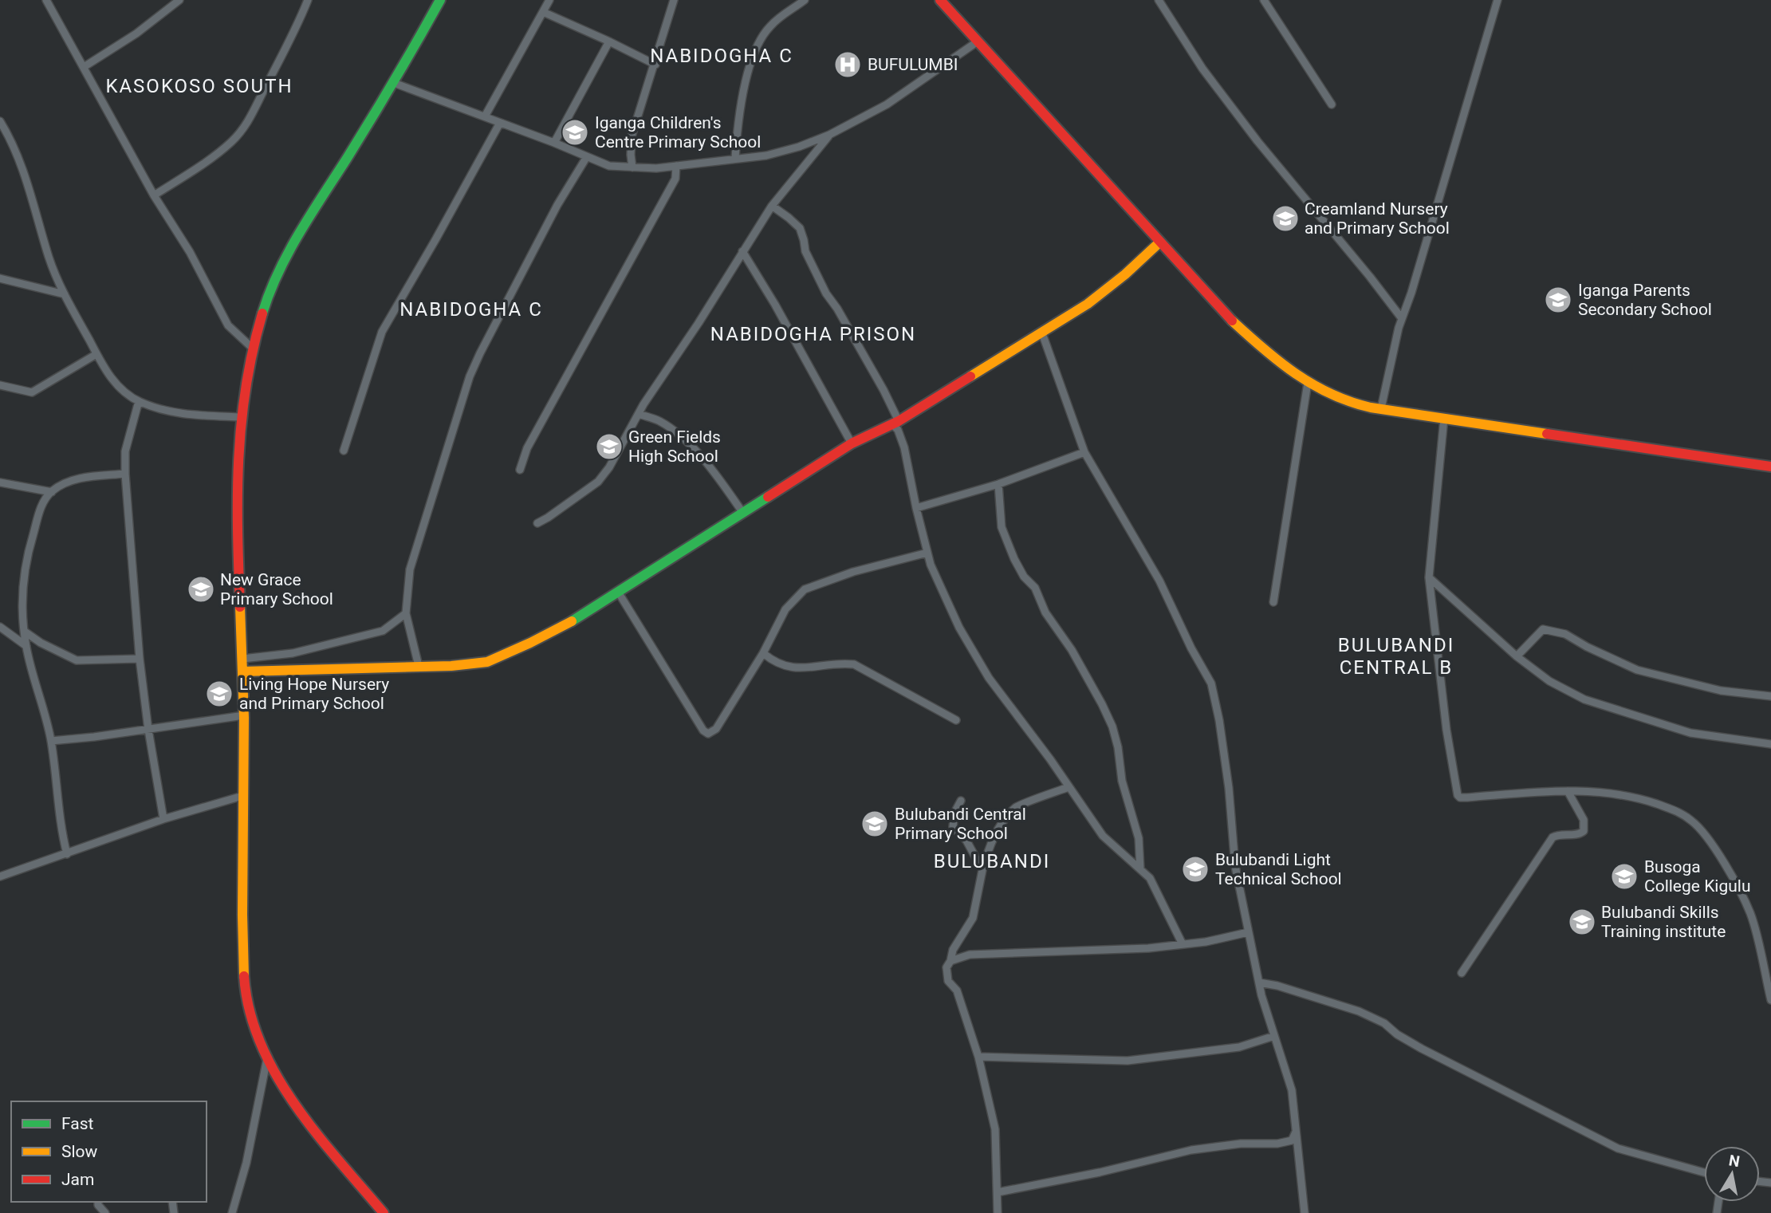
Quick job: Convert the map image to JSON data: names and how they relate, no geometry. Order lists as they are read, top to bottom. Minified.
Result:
{"districts":["NABIDOGHA C","KASOKOSO SOUTH","NABIDOGHA C","NABIDOGHA PRISON","BULUBANDI CENTRAL B","BULUBANDI"],"places":{"hospital":["BUFULUMBI"],"school or university":["Iganga Children's Centre Primary School","Creamland Nursery and Primary School","Iganga Parents Secondary School","Green Fields High School","New Grace Primary School","Living Hope Nursery and Primary School","Bulubandi Central Primary School","Bulubandi Light Technical School","Busoga College Kigulu","Bulubandi Skills Training institute"]},"legend":["Fast","Slow","Jam"],"north":"top"}
